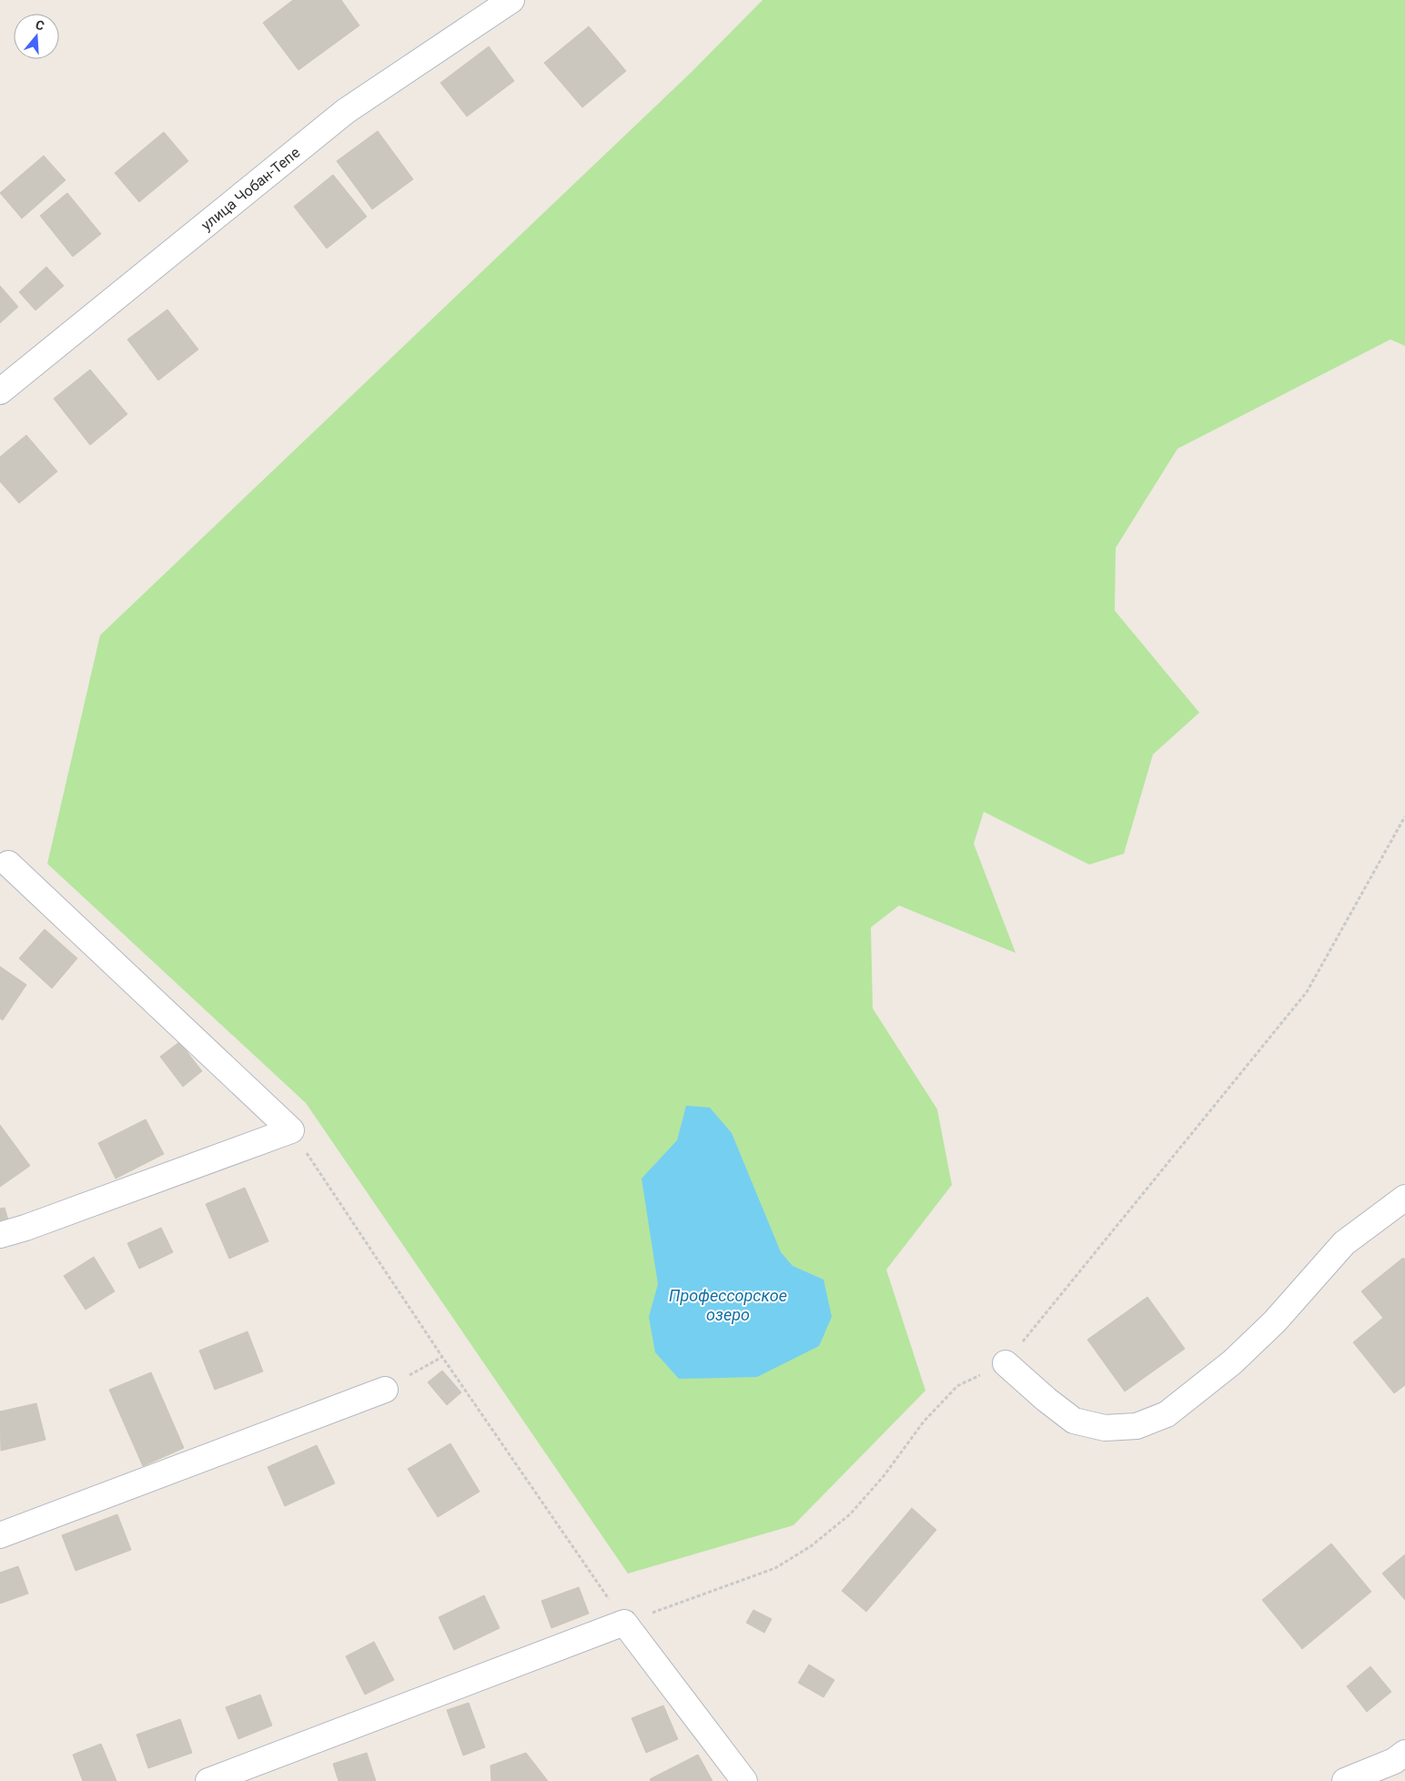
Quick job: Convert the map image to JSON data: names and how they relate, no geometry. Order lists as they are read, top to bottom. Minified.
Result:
{"streets":{"street":["улица Чобан-Тепе"]},"water":["Профессорское озеро"],"north":"top"}
